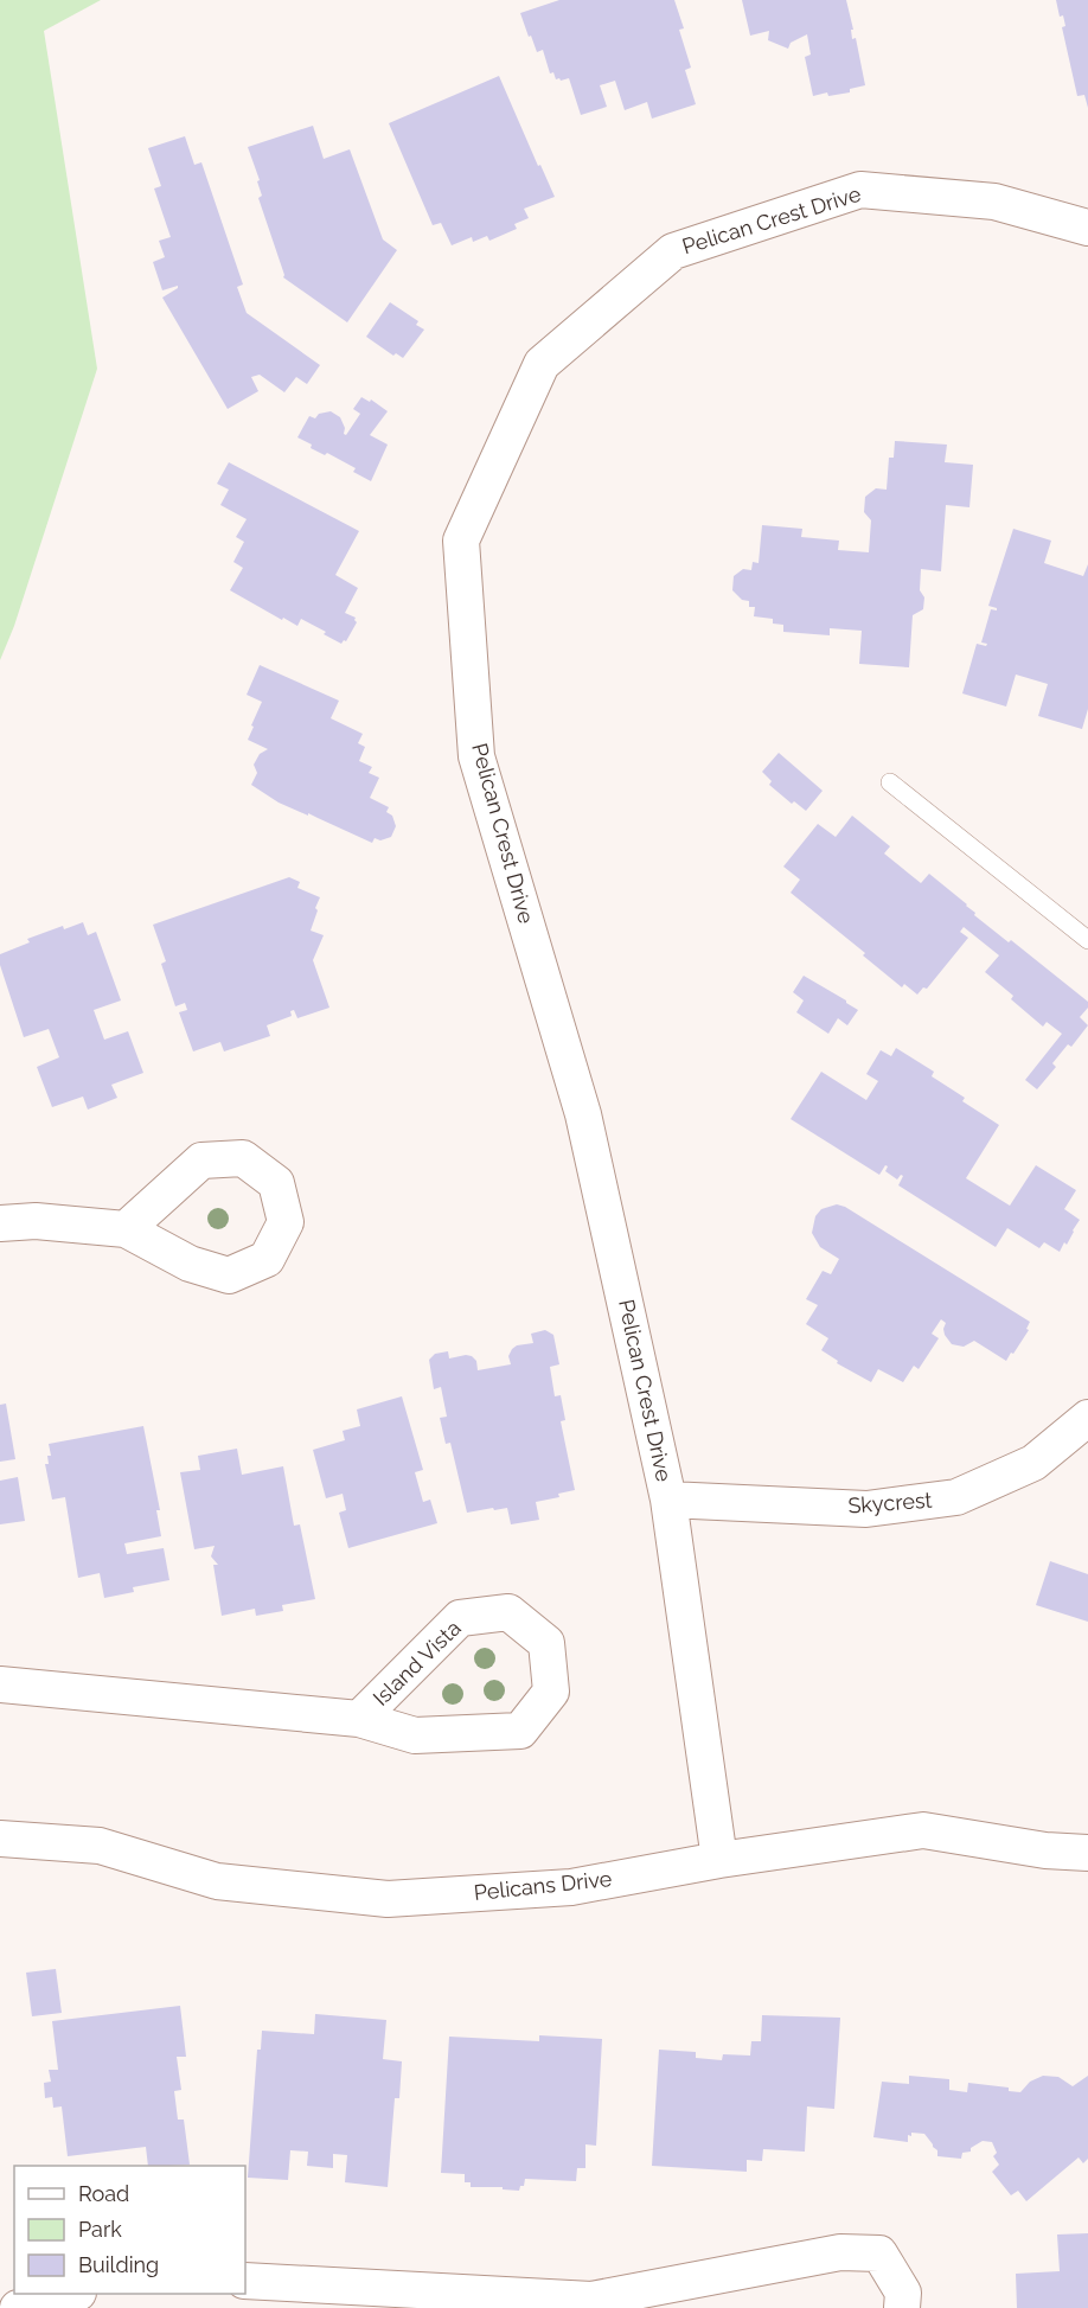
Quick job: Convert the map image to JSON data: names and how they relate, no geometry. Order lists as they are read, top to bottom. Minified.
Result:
{"streets":{"street":["Pelican Crest Drive","Skycrest","Island Vista","Pelicans Drive"]},"crossings":[["Pelican Crest Drive","Skycrest"],["Pelican Crest Drive","Pelicans Drive"]],"legend":["Road","Park","Building"]}
